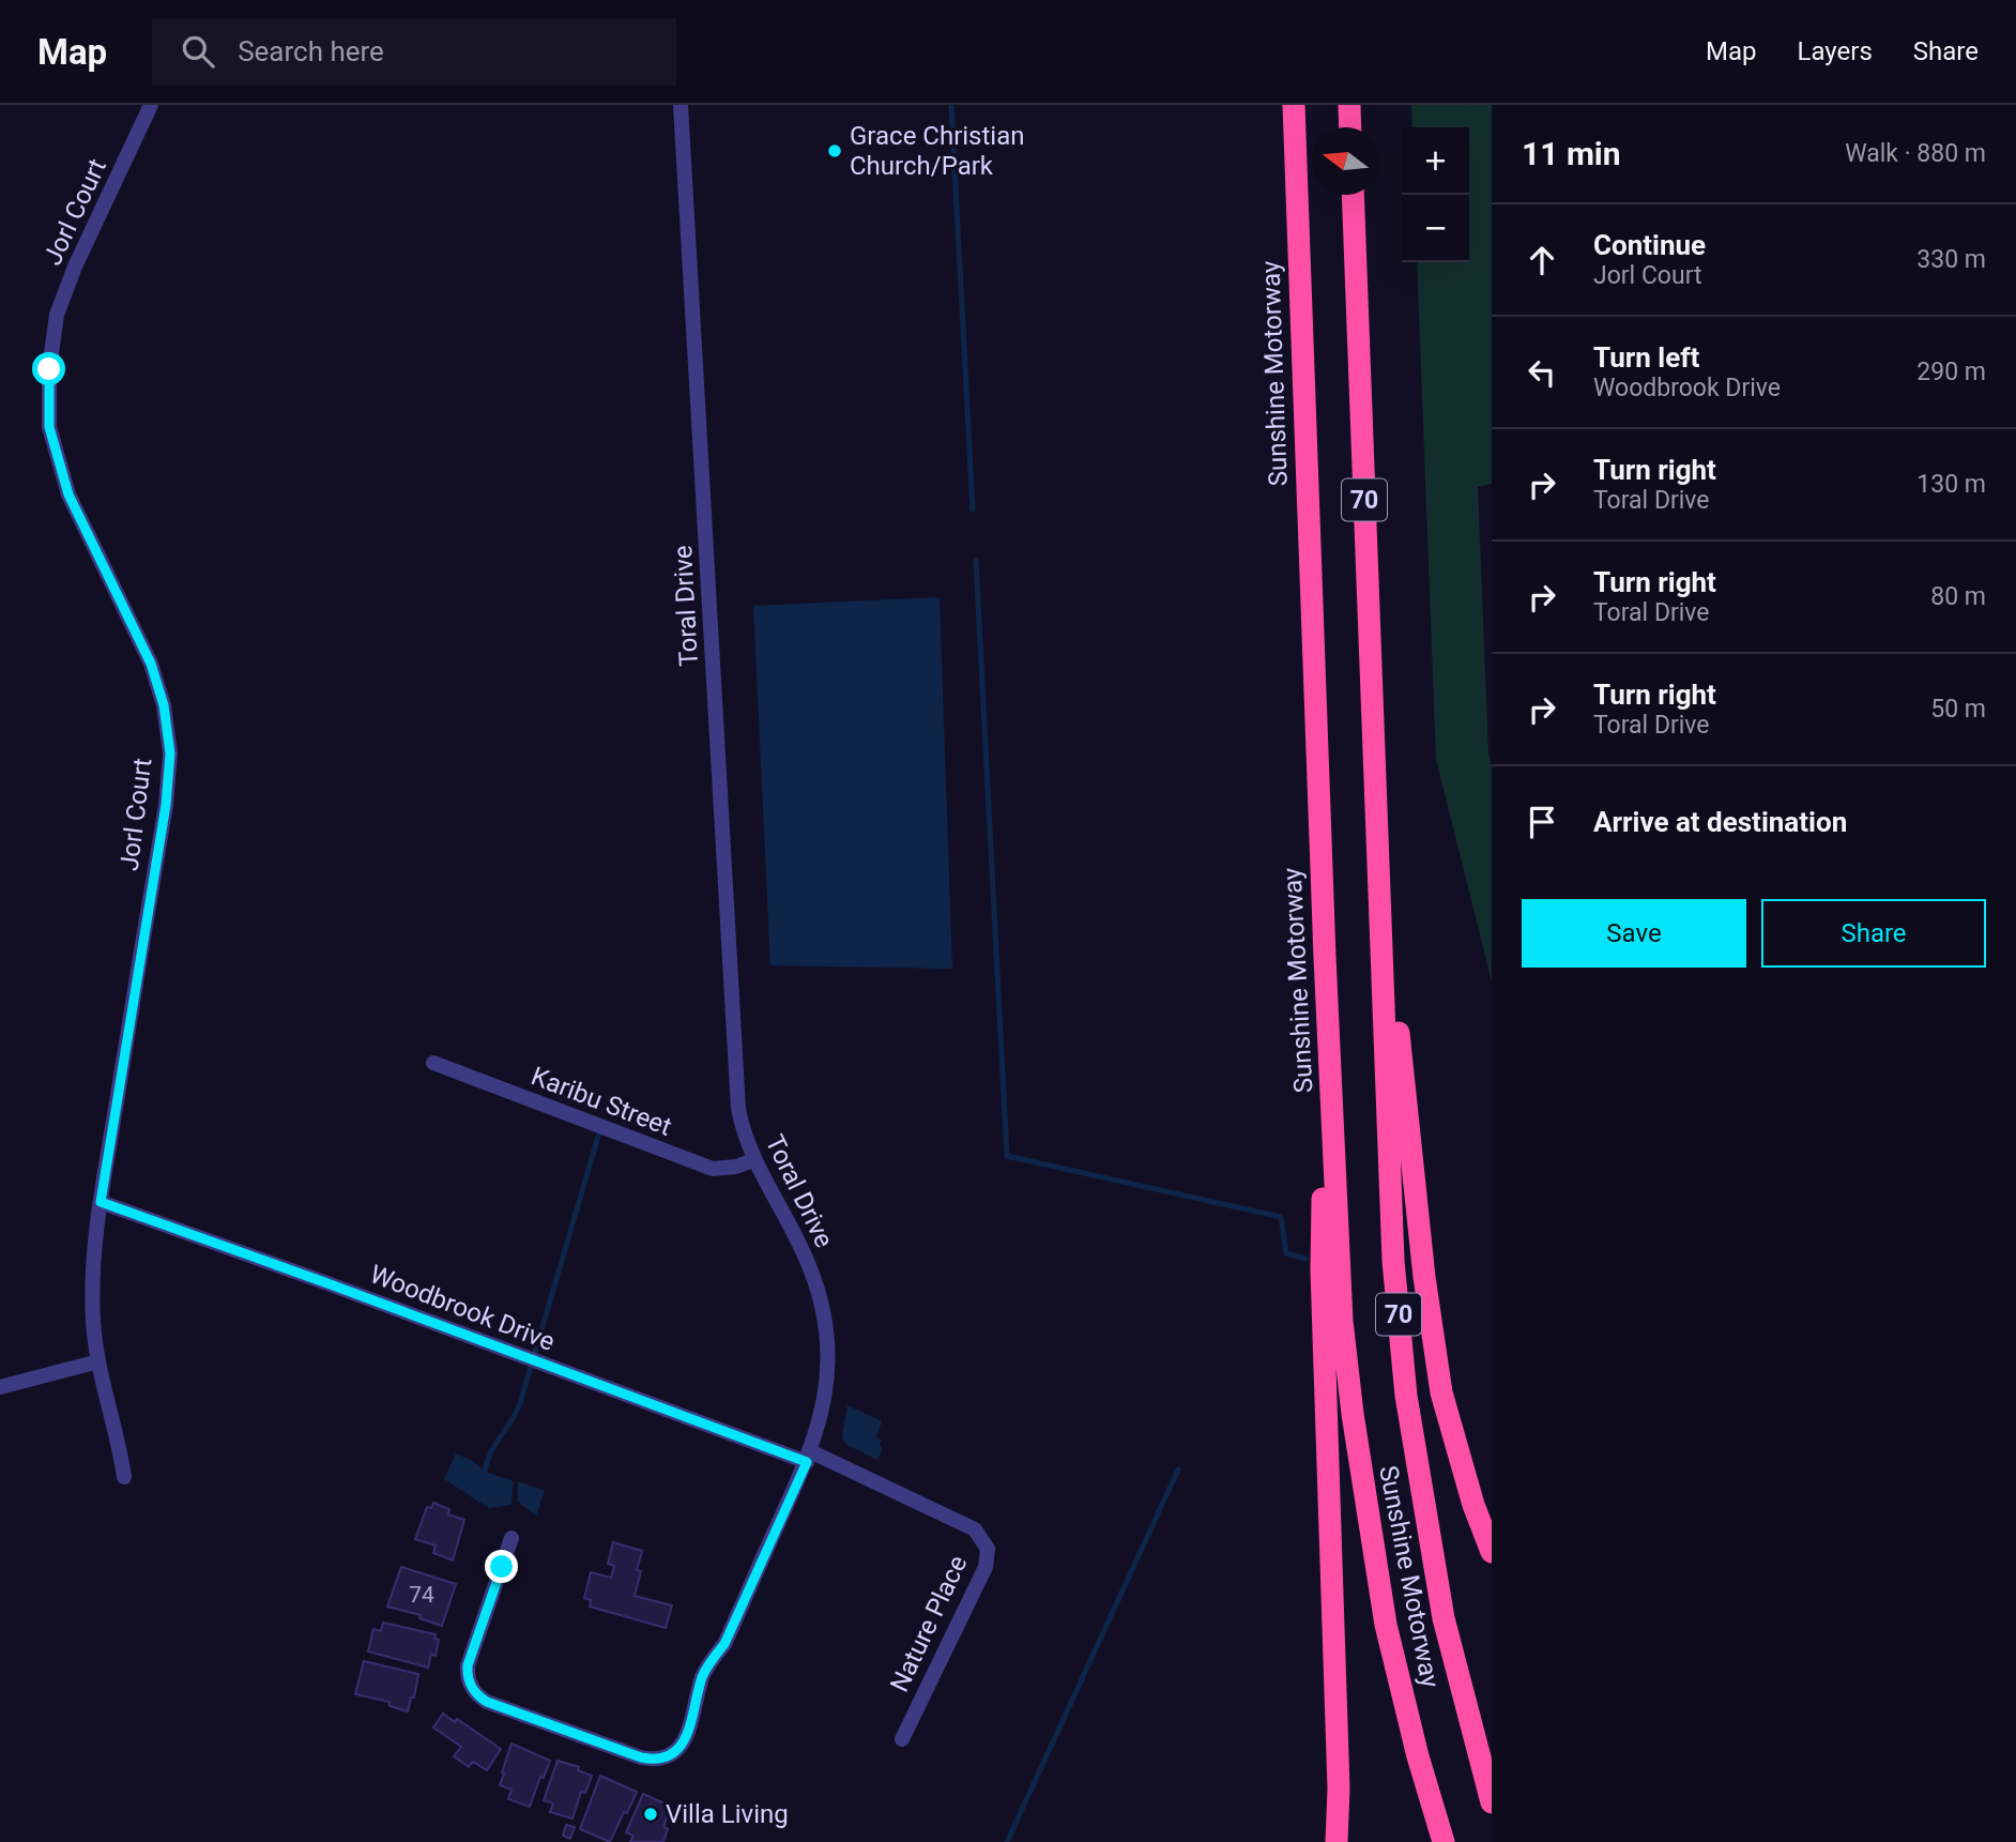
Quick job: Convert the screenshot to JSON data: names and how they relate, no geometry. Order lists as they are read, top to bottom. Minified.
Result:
{"streets":{"highway":["Sunshine Motorway","70"],"street":["Jorl Court","Toral Drive","Karibu Street","Woodbrook Drive","Nature Place"]},"crossings":[["Jorl Court","Woodbrook Drive"],["Toral Drive","Karibu Street"],["Toral Drive","Woodbrook Drive"],["Toral Drive","Nature Place"],["Woodbrook Drive","Nature Place"]],"places":["Grace Christian Church/Park","Villa Living"],"house_numbers":["74"],"north":"left","page":{"header":"Map","search":"Search here","nav":["Map","Layers","Share"],"heading":["11 min","Walk · 880 m"],"map_buttons":["+","−"],"list":[["Continue","Jorl Court","330 m"],["Turn left","Woodbrook Drive","290 m"],["Turn right","Toral Drive","130 m"],["Turn right","Toral Drive","80 m"],["Turn right","Toral Drive","50 m"],"Arrive at destination"],"buttons":["Save","Share"]}}
